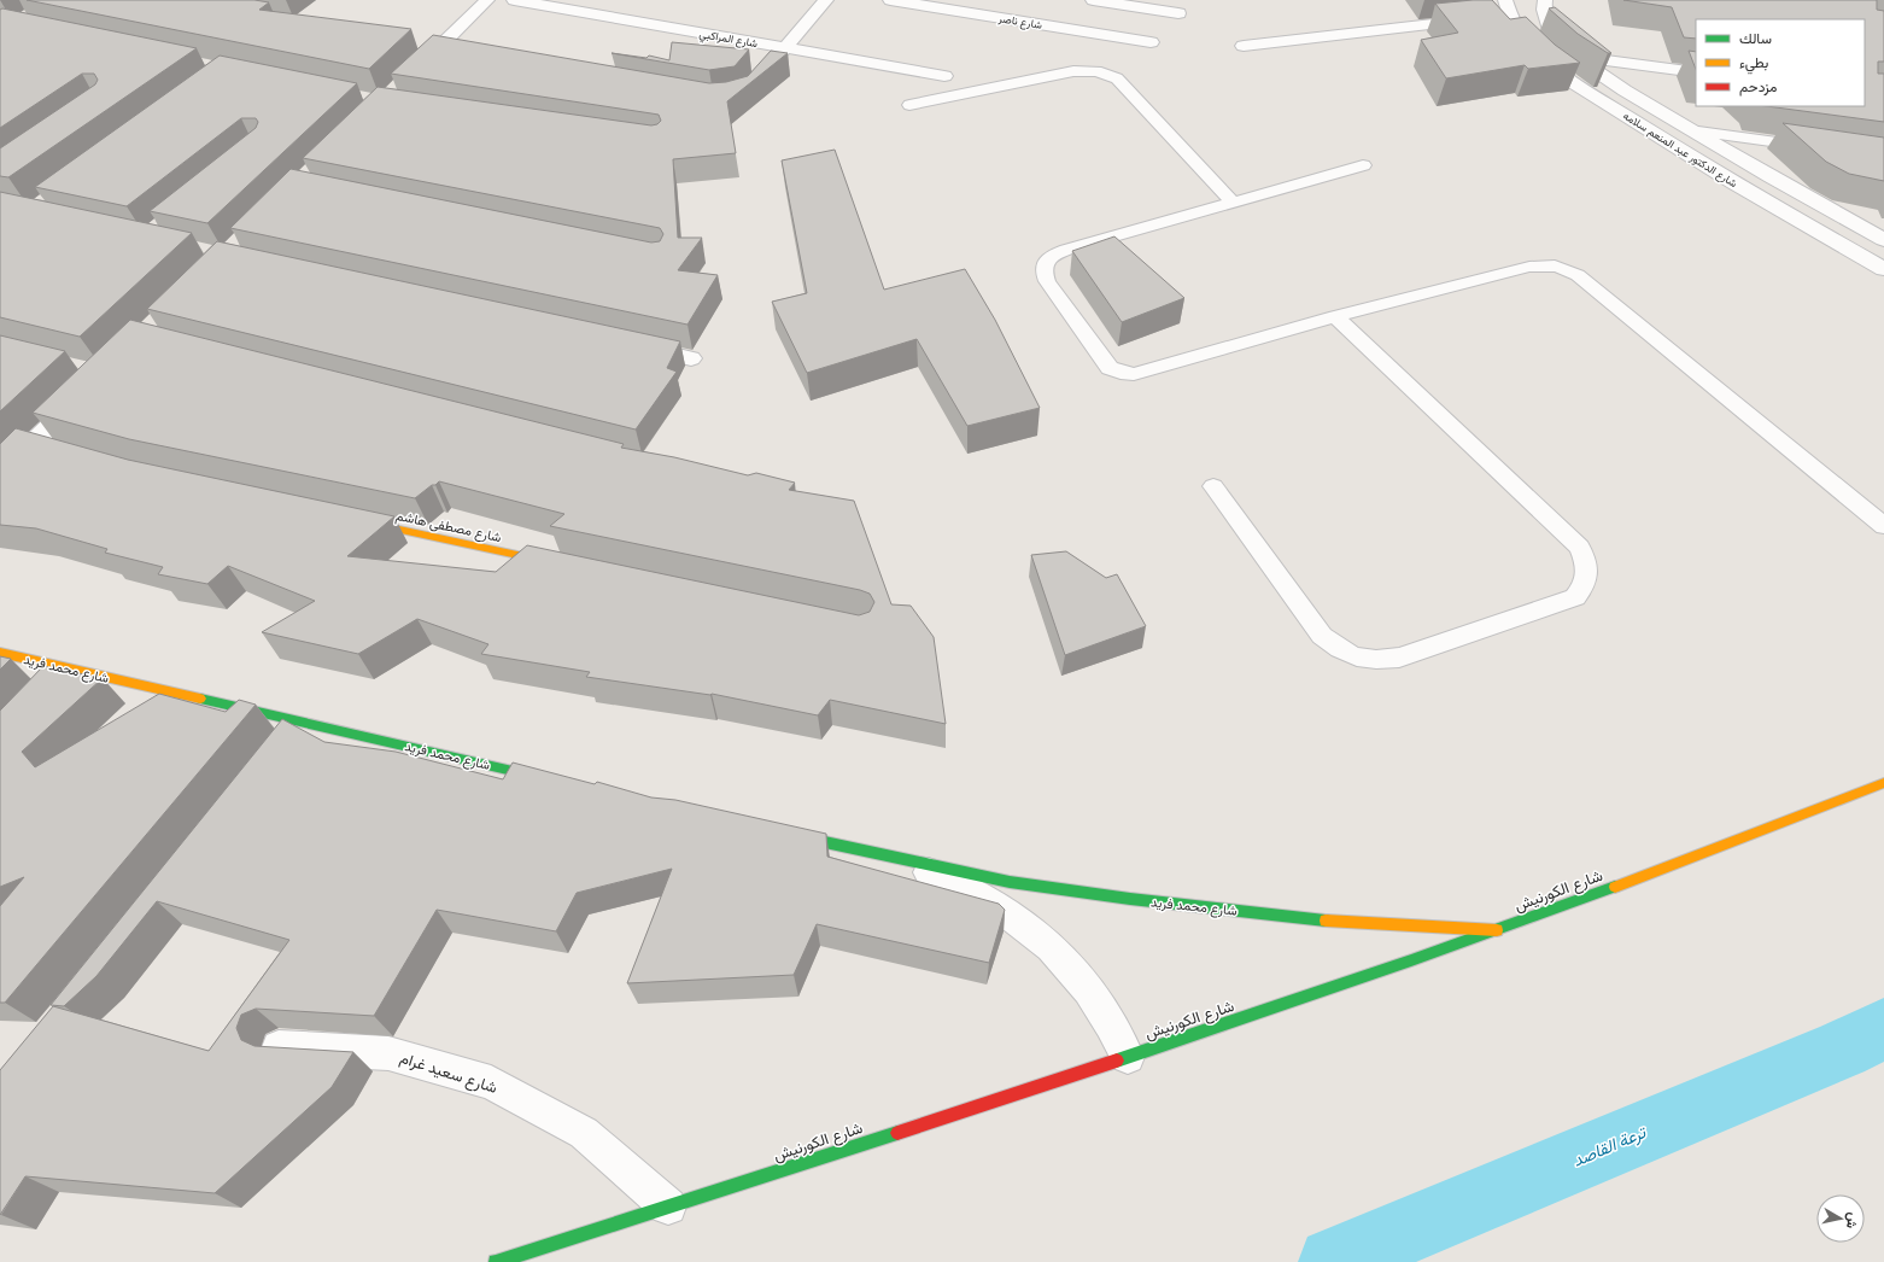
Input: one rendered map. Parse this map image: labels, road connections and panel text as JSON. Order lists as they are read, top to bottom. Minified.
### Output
{"streets":{"street":["شارع ناصر","شارع المراكبي","شارع الدكتور عبد المنعم سلامه","شارع مصطفى هاشم","شارع محمد فريد","شارع الكورنيش","شارع سعيد غرام"]},"crossings":[["شارع محمد فريد","شارع الكورنيش"],["شارع الكورنيش","شارع سعيد غرام"]],"water":["ترعة القاصد"],"legend":["سالك","بطيء","مزدحم"],"north":"right"}
